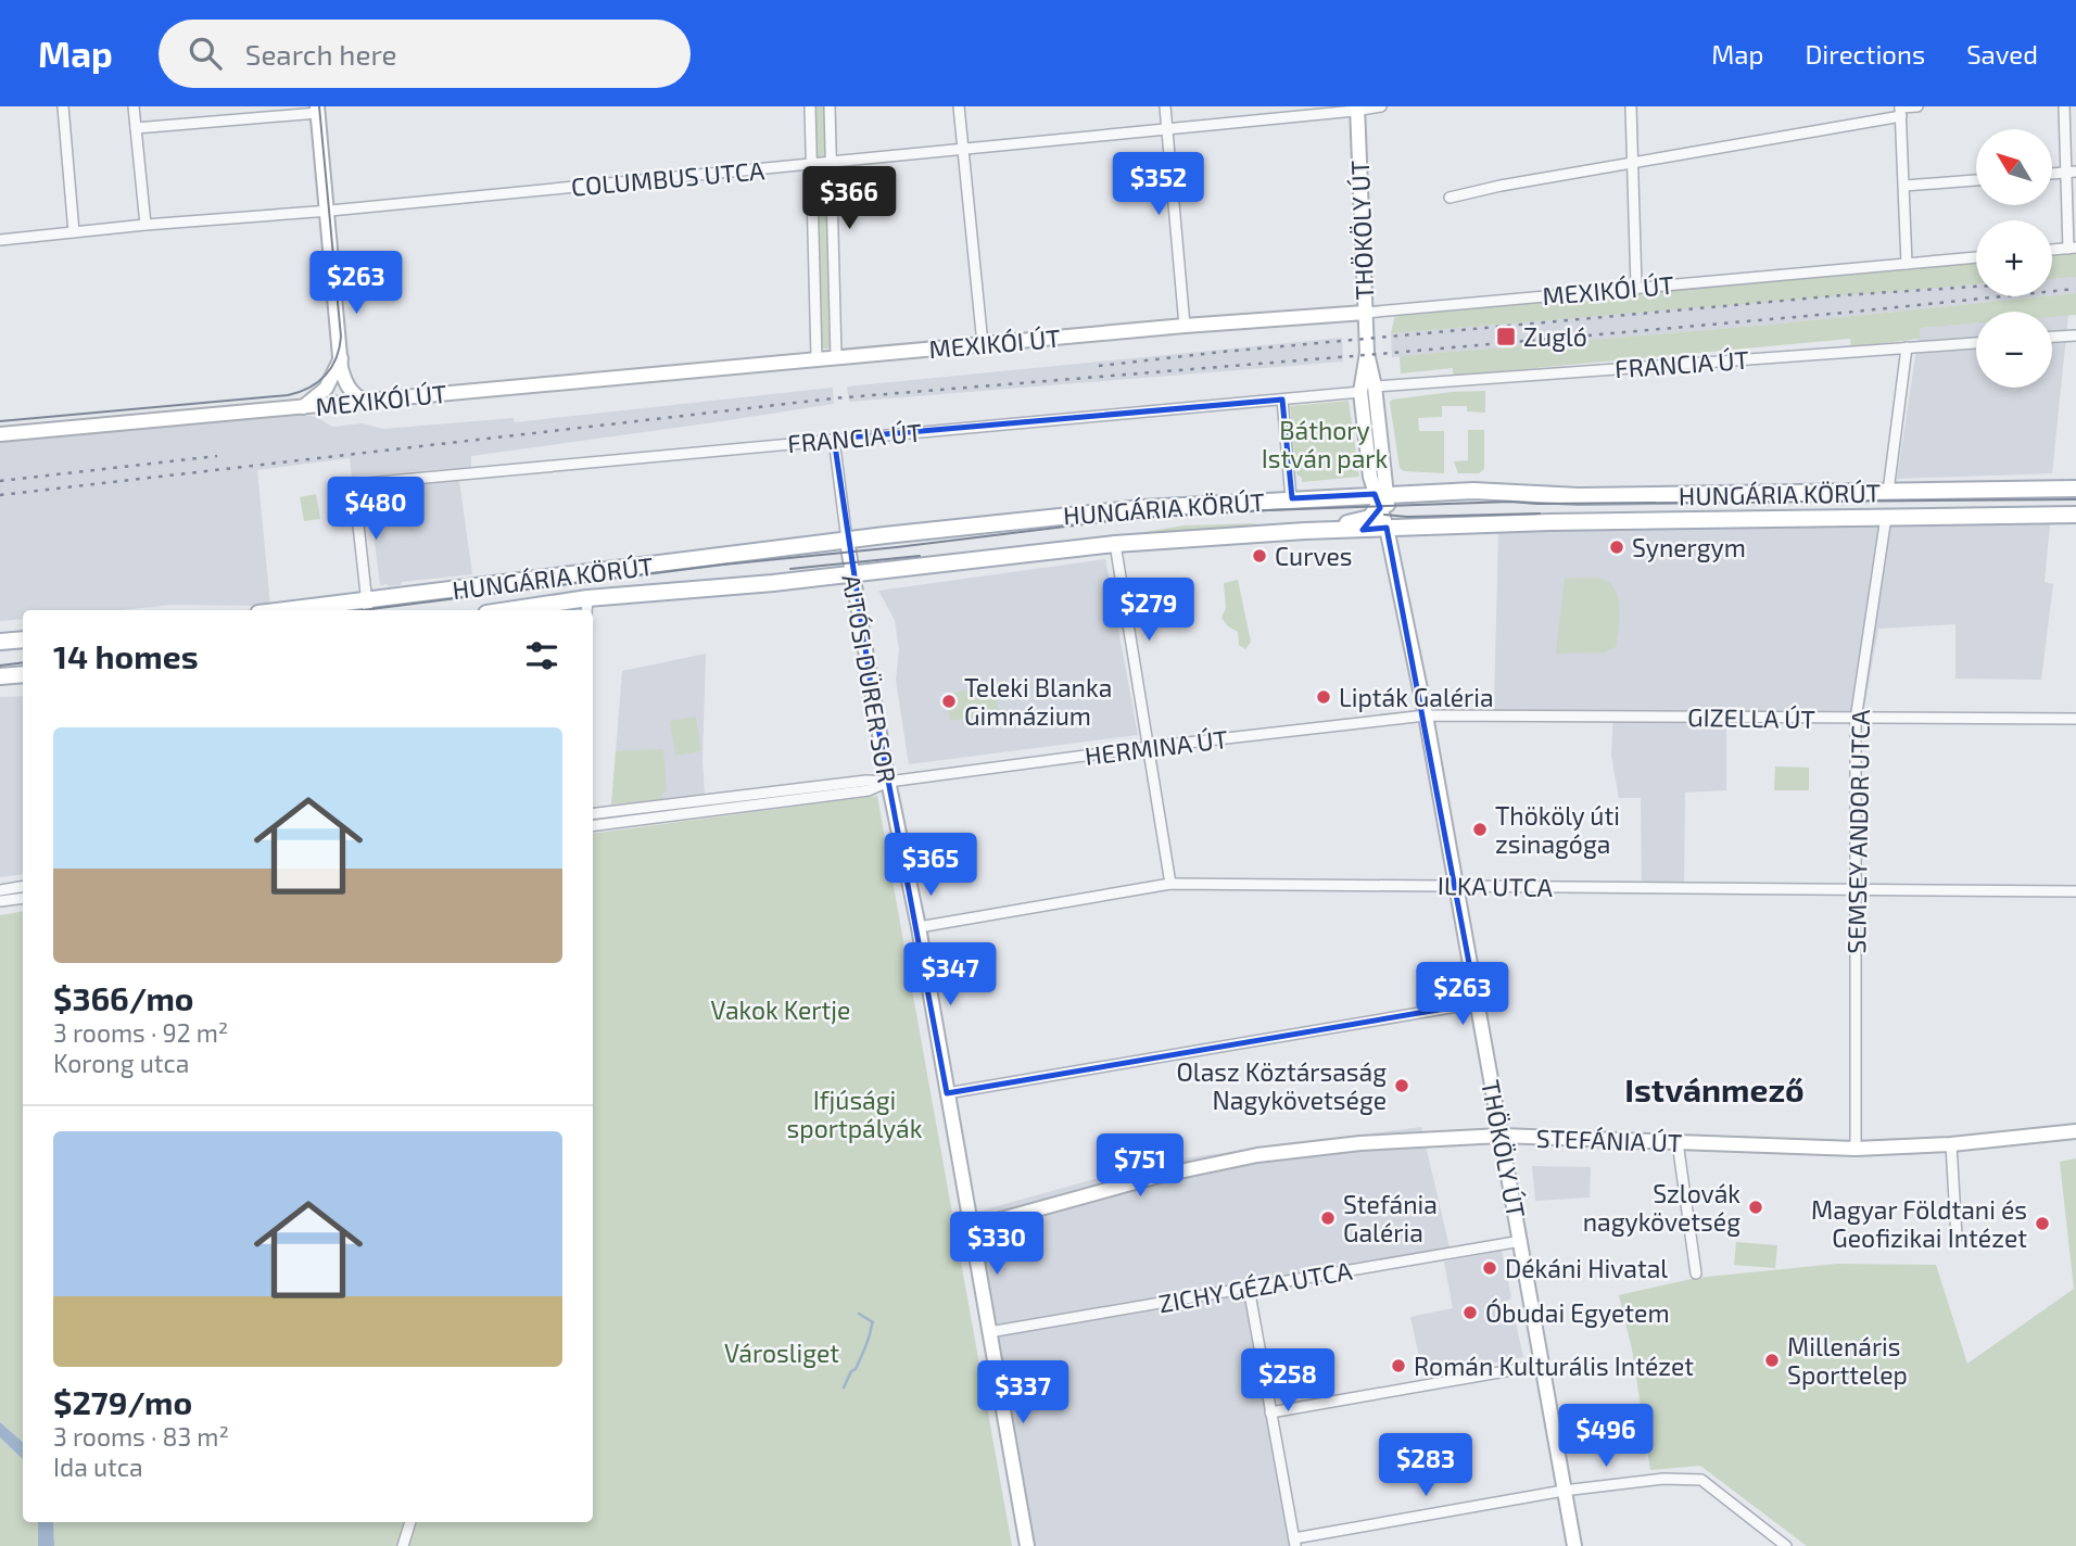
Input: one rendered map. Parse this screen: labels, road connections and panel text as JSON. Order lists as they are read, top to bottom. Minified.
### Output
{"streets":{"main road":["HUNGÁRIA KÖRÚT"],"street":["COLUMBUS UTCA","THÖKÖLY ÚT","MEXIKÓI ÚT","FRANCIA ÚT","AJTÓSI DÜRER SOR","GIZELLA ÚT","HERMINA ÚT","SEMSEY ANDOR UTCA","ILKA UTCA","STEFÁNIA ÚT","ZICHY GÉZA UTCA"]},"crossings":[["COLUMBUS UTCA","THÖKÖLY ÚT"],["THÖKÖLY ÚT","MEXIKÓI ÚT"],["THÖKÖLY ÚT","FRANCIA ÚT"],["THÖKÖLY ÚT","HUNGÁRIA KÖRÚT"],["THÖKÖLY ÚT","GIZELLA ÚT"],["THÖKÖLY ÚT","HERMINA ÚT"],["THÖKÖLY ÚT","ILKA UTCA"],["THÖKÖLY ÚT","STEFÁNIA ÚT"],["THÖKÖLY ÚT","ZICHY GÉZA UTCA"],["FRANCIA ÚT","HUNGÁRIA KÖRÚT"],["FRANCIA ÚT","AJTÓSI DÜRER SOR"],["HUNGÁRIA KÖRÚT","AJTÓSI DÜRER SOR"],["HUNGÁRIA KÖRÚT","SEMSEY ANDOR UTCA"],["AJTÓSI DÜRER SOR","HERMINA ÚT"],["AJTÓSI DÜRER SOR","ILKA UTCA"],["AJTÓSI DÜRER SOR","STEFÁNIA ÚT"],["AJTÓSI DÜRER SOR","ZICHY GÉZA UTCA"],["GIZELLA ÚT","HERMINA ÚT"],["GIZELLA ÚT","SEMSEY ANDOR UTCA"],["SEMSEY ANDOR UTCA","ILKA UTCA"],["SEMSEY ANDOR UTCA","STEFÁNIA ÚT"]],"districts":["Istvánmező"],"parks":["Báthory István park","Vakok Kertje","Ifjúsági sportpályák","Városliget"],"places":{"transit":["Zugló"],"other":["Synergym","Curves","Lipták Galéria","Teleki Blanka Gimnázium","Thököly úti zsinagóga","Olasz Köztársaság Nagykövetsége","Szlovák nagykövetség","Stefánia Galéria","Magyar Földtani és Geofizikai Intézet","Dékáni Hivatal","Óbudai Egyetem","Millenáris Sporttelep","Román Kulturális Intézet"]},"north":"top left","page":{"header":"Map","search":"Search here","nav":["Map","Directions","Saved"],"map_buttons":["+","−"],"price":["$352","$366","$263","$480","$279","$365","$347","$263","$751","$330","$258","$337","$496","$283"],"heading":"14 homes","list":[{"name":"$366/mo","note":"3 rooms · 92 m² · Korong utca"},{"name":"$279/mo","note":"3 rooms · 83 m² · Ida utca"}]}}
